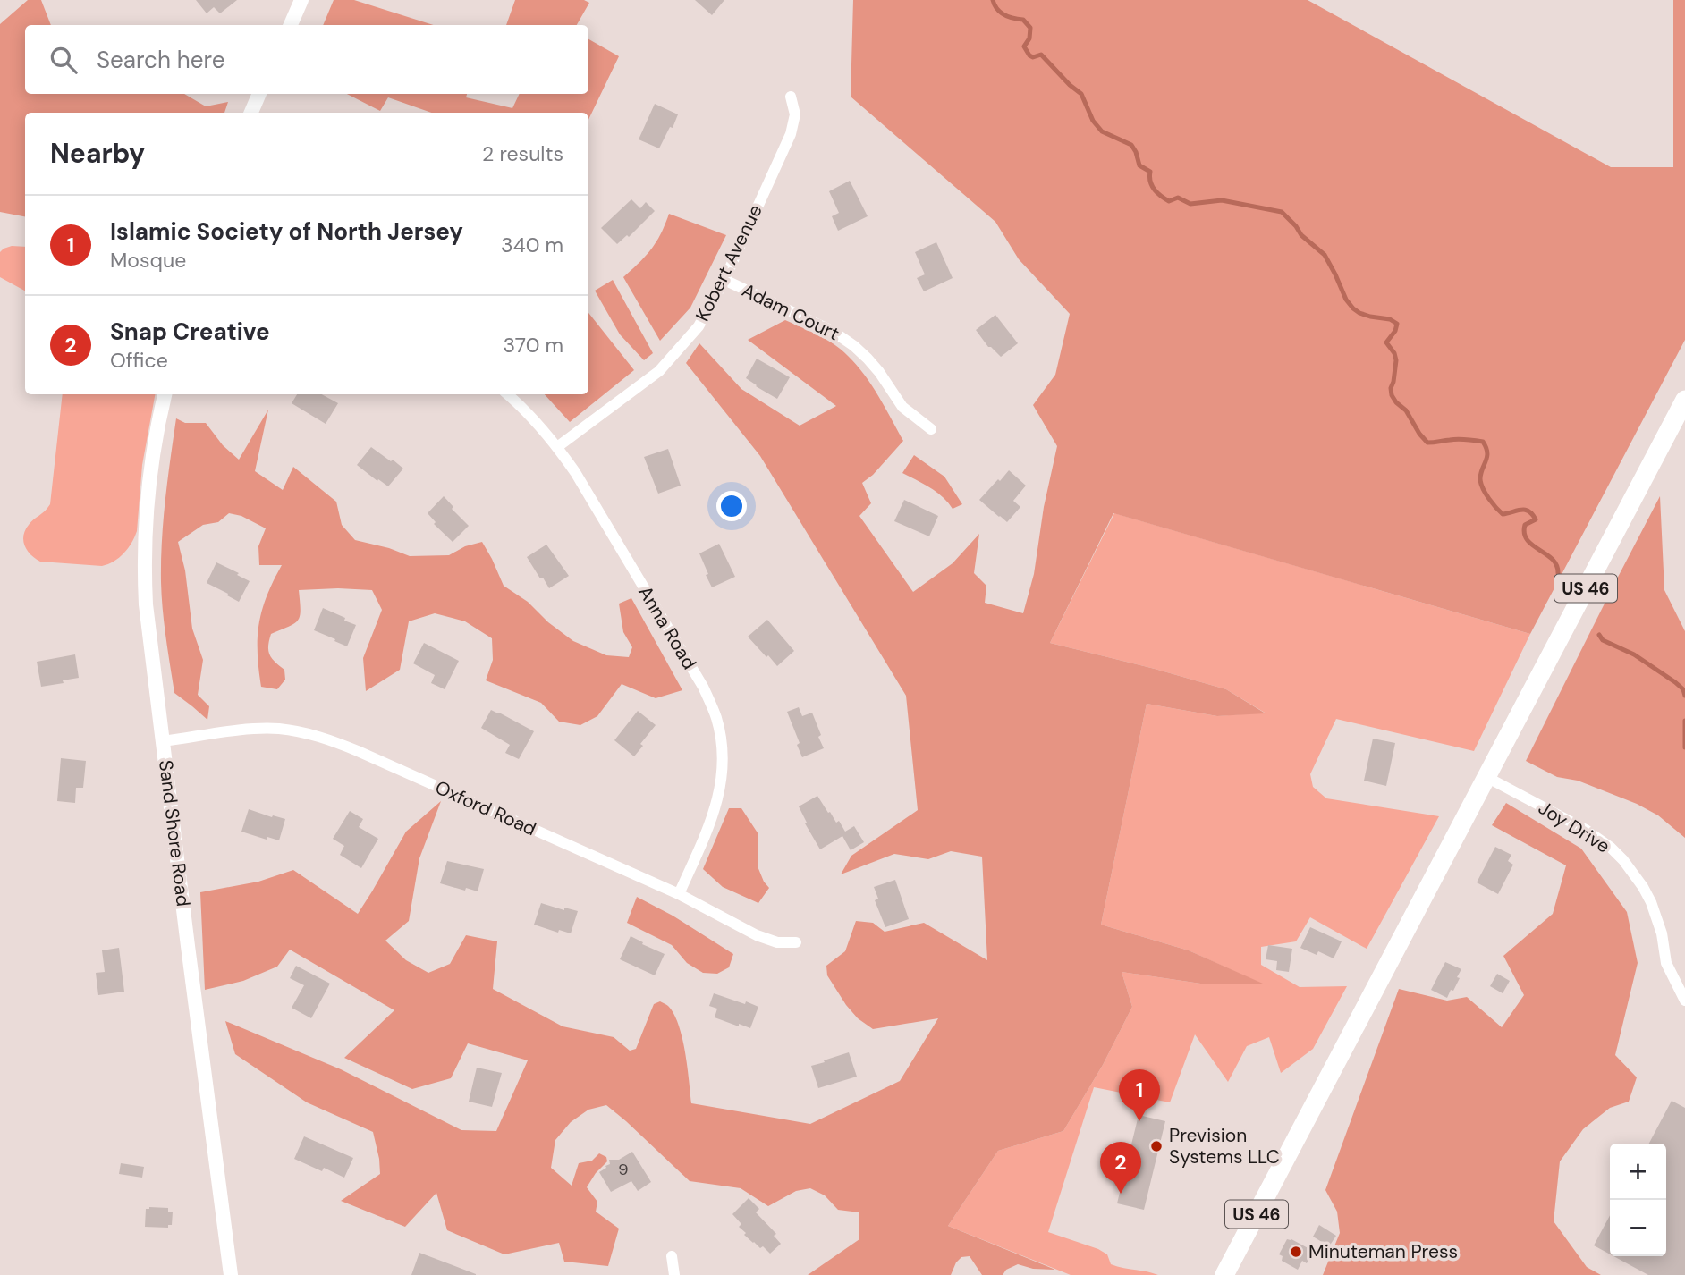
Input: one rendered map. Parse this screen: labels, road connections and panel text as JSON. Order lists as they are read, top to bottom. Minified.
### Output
{"streets":{"main road":["US 46"],"street":["Kobert Avenue","Adam Court","Anna Road","Oxford Road","Joy Drive","Sand Shore Road"]},"crossings":[["Kobert Avenue","Adam Court"],["Kobert Avenue","Anna Road"],["US 46","Joy Drive"],["Anna Road","Oxford Road"],["Oxford Road","Sand Shore Road"]],"places":["Prevision Systems LLC","Minuteman Press"],"house_numbers":["9"],"page":{"search":"Search here","heading":["Nearby","2 results"],"list":[{"mark":"1","name":"Islamic Society of North Jersey","note":"Mosque","value":"340 m"},{"mark":"2","name":"Snap Creative","note":"Office","value":"370 m"}],"pins":["1","2"],"map_buttons":["+","−"]}}
